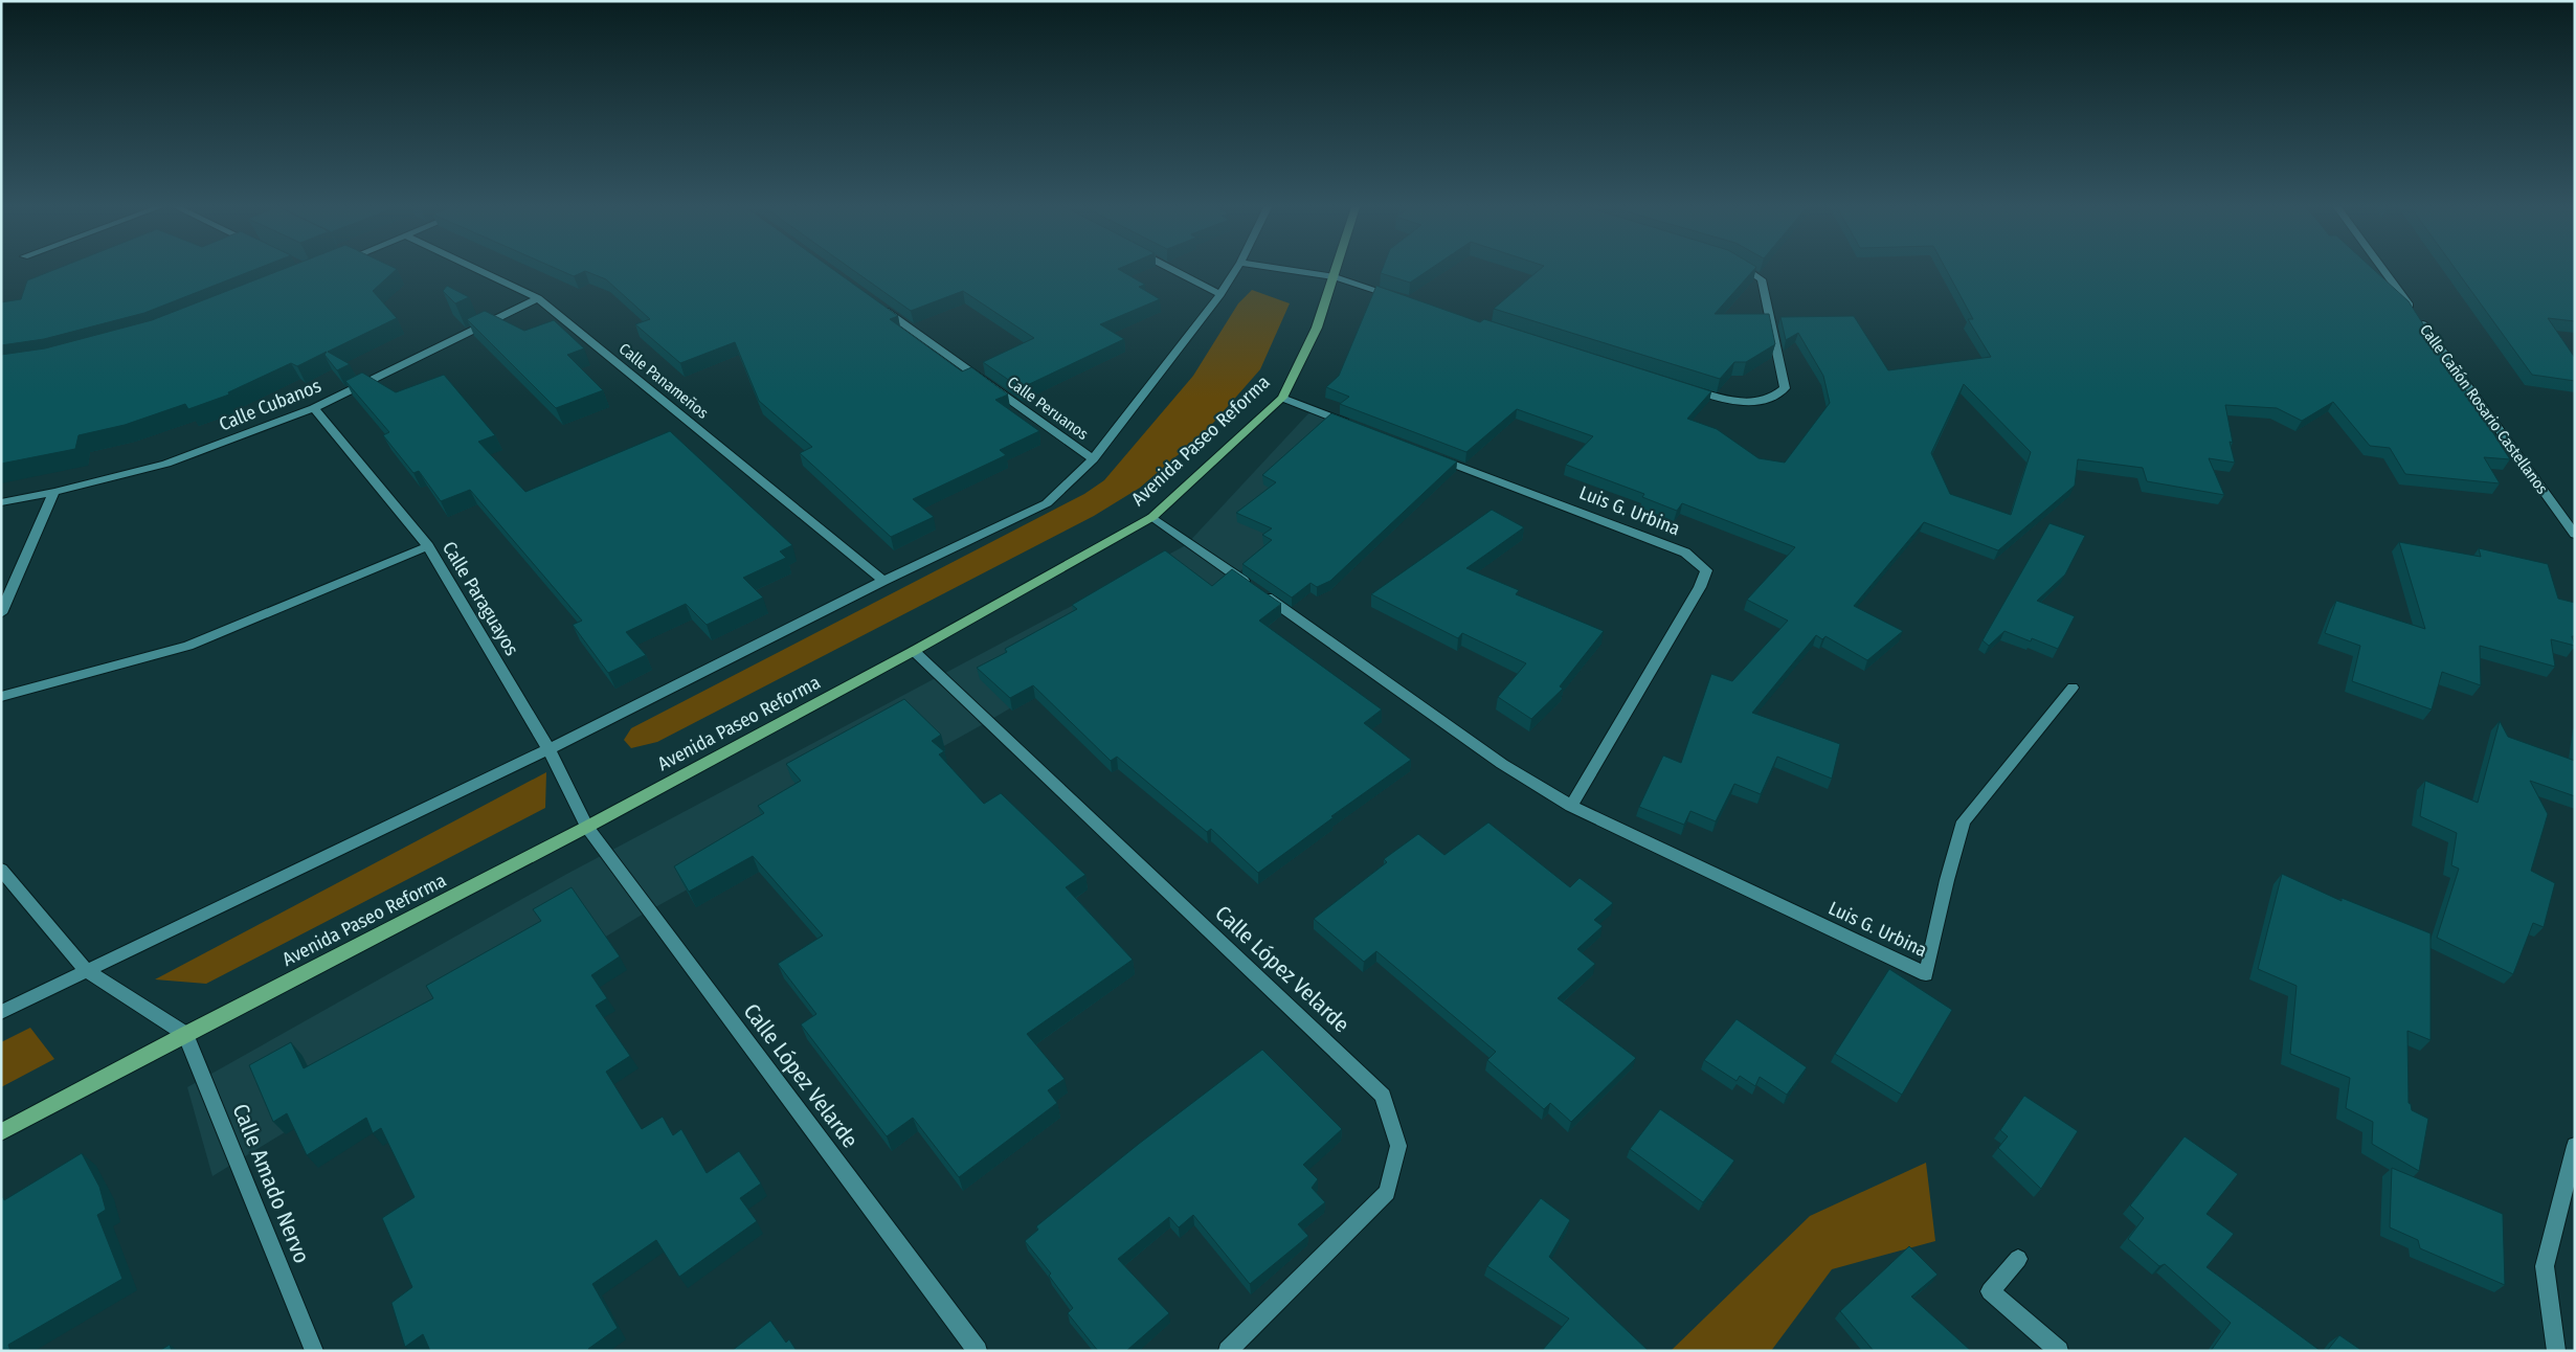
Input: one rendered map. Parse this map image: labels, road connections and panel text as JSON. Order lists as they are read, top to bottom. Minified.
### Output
{"streets":{"main road":["Avenida Paseo Reforma"],"street":["Calle Panameños","Calle Cubanos","Calle Peruanos","Calle Cañón Rosario Castellanos","Luis G. Urbina","Calle Paraguayos","Calle López Velarde","Calle Amado Nervo"]},"crossings":[["Calle Panameños","Calle Cubanos"],["Calle Cubanos","Calle Paraguayos"],["Avenida Paseo Reforma","Luis G. Urbina"],["Avenida Paseo Reforma","Calle Paraguayos"],["Avenida Paseo Reforma","Calle López Velarde"],["Avenida Paseo Reforma","Calle Amado Nervo"],["Calle Paraguayos","Calle López Velarde"]]}
